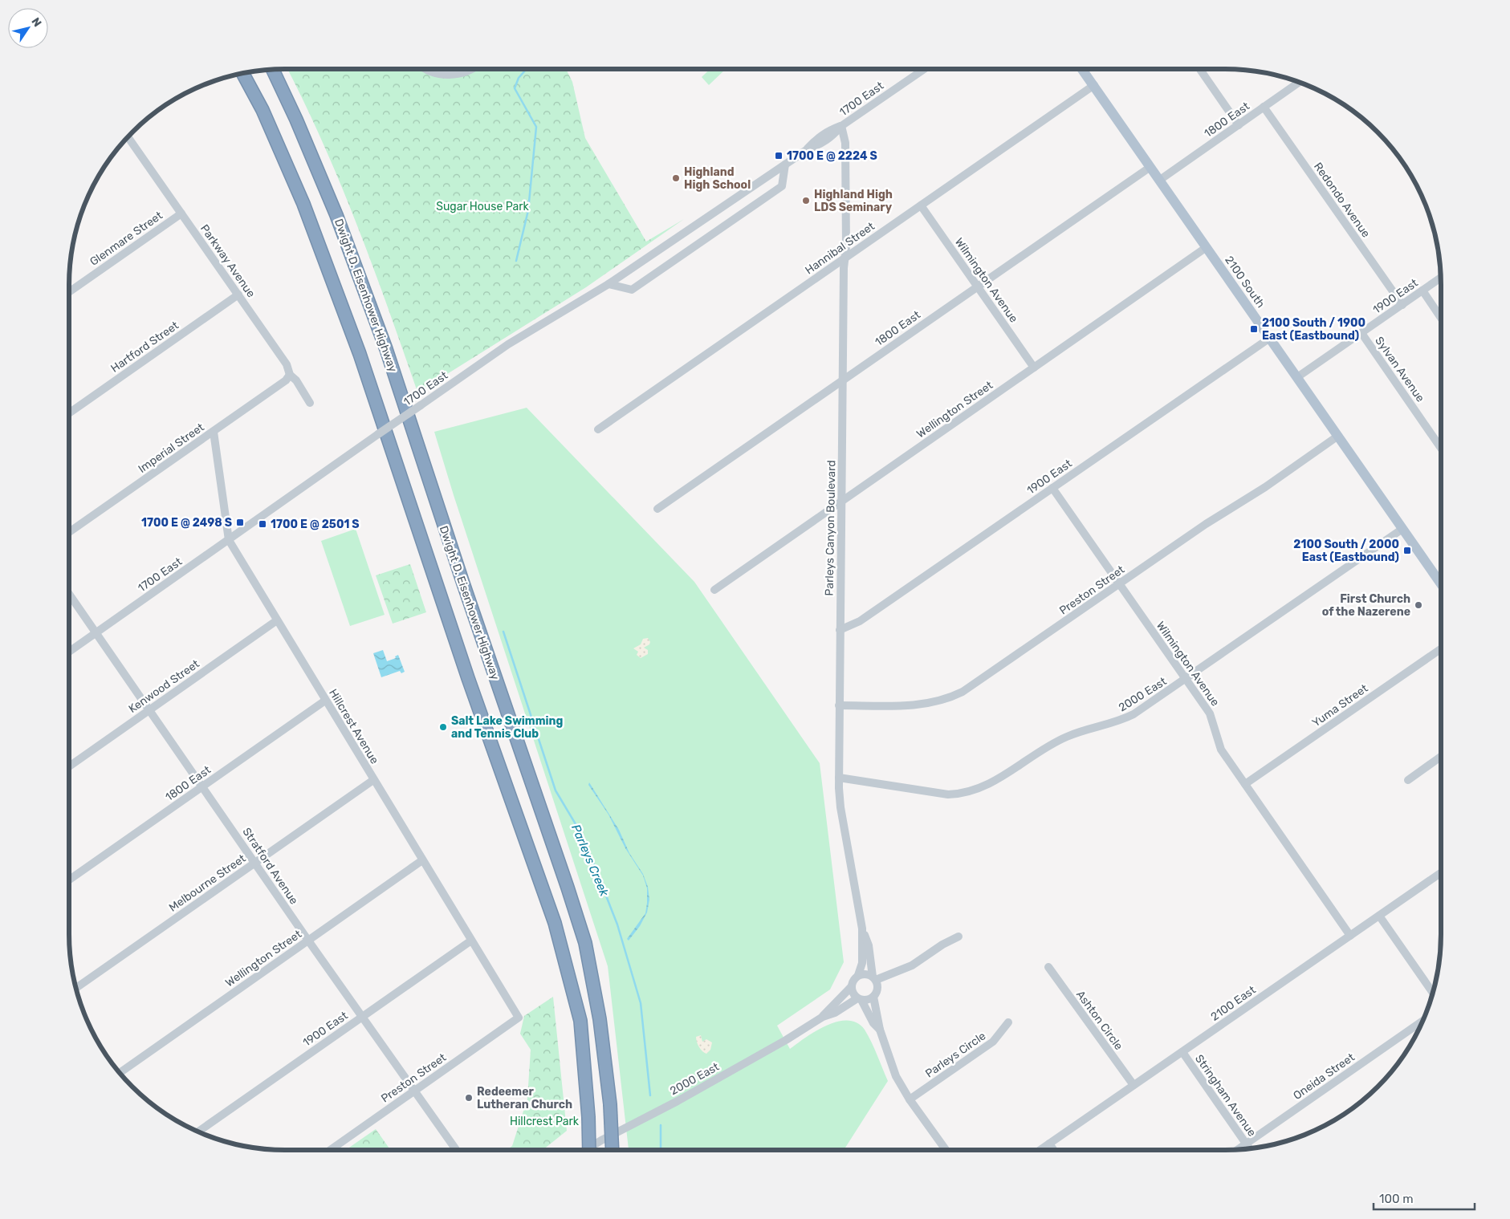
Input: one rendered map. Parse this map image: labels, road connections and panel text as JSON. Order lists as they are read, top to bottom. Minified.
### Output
{"streets":{"highway":["Dwight D. Eisenhower Highway"],"main road":["2100 South"],"street":["1700 East","1800 East","Redondo Avenue","Glenmare Street","Hannibal Street","Parkway Avenue","Wilmington Avenue","1900 East","Hartford Street","Sylvan Avenue","Wellington Street","Imperial Street","Parleys Canyon Boulevard","Preston Street","Kenwood Street","2000 East","Yuma Street","Hillcrest Avenue","Stratford Avenue","Melbourne Street","2100 East","Ashton Circle","Parleys Circle","Oneida Street","Stringham Avenue"]},"crossings":[["1700 East","Parleys Canyon Boulevard"],["1700 East","Hillcrest Avenue"],["1700 East","Stratford Avenue"],["1800 East","Redondo Avenue"],["1800 East","Wilmington Avenue"],["1800 East","2100 South"],["1800 East","Parleys Canyon Boulevard"],["1800 East","Hillcrest Avenue"],["1800 East","Stratford Avenue"],["Redondo Avenue","1900 East"],["Glenmare Street","Parkway Avenue"],["Hannibal Street","Wilmington Avenue"],["Hannibal Street","2100 South"],["Hannibal Street","Parleys Canyon Boulevard"],["Parkway Avenue","Hartford Street"],["Parkway Avenue","Imperial Street"],["Wilmington Avenue","1900 East"],["Wilmington Avenue","Wellington Street"],["Wilmington Avenue","Preston Street"],["Wilmington Avenue","2000 East"],["Wilmington Avenue","Yuma Street"],["Wilmington Avenue","2100 East"],["2100 South","1900 East"],["2100 South","Wellington Street"],["2100 South","Preston Street"],["2100 South","2000 East"],["1900 East","Sylvan Avenue"],["1900 East","Parleys Canyon Boulevard"],["1900 East","Hillcrest Avenue"],["1900 East","Stratford Avenue"],["Wellington Street","Parleys Canyon Boulevard"],["Wellington Street","Hillcrest Avenue"],["Wellington Street","Stratford Avenue"],["Imperial Street","Hillcrest Avenue"],["Parleys Canyon Boulevard","Preston Street"],["Parleys Canyon Boulevard","2000 East"],["Preston Street","Hillcrest Avenue"],["Preston Street","Stratford Avenue"],["Kenwood Street","Hillcrest Avenue"],["Kenwood Street","Stratford Avenue"],["Hillcrest Avenue","Melbourne Street"],["Stratford Avenue","Melbourne Street"],["2100 East","Ashton Circle"],["2100 East","Stringham Avenue"],["Oneida Street","Stringham Avenue"]],"water":["Parleys Creek"],"parks":["Sugar House Park","Hillcrest Park"],"places":{"transit":["1700 E @ 2224 S","2100 South / 1900 East (Eastbound)","1700 E @ 2498 S","1700 E @ 2501 S","2100 South / 2000 East (Eastbound)"],"other":["Highland High School","Highland High LDS Seminary","First Church of the Nazerene","Salt Lake Swimming and Tennis Club","Redeemer Lutheran Church"]},"scale_bar":"100 m","north":"top right"}
